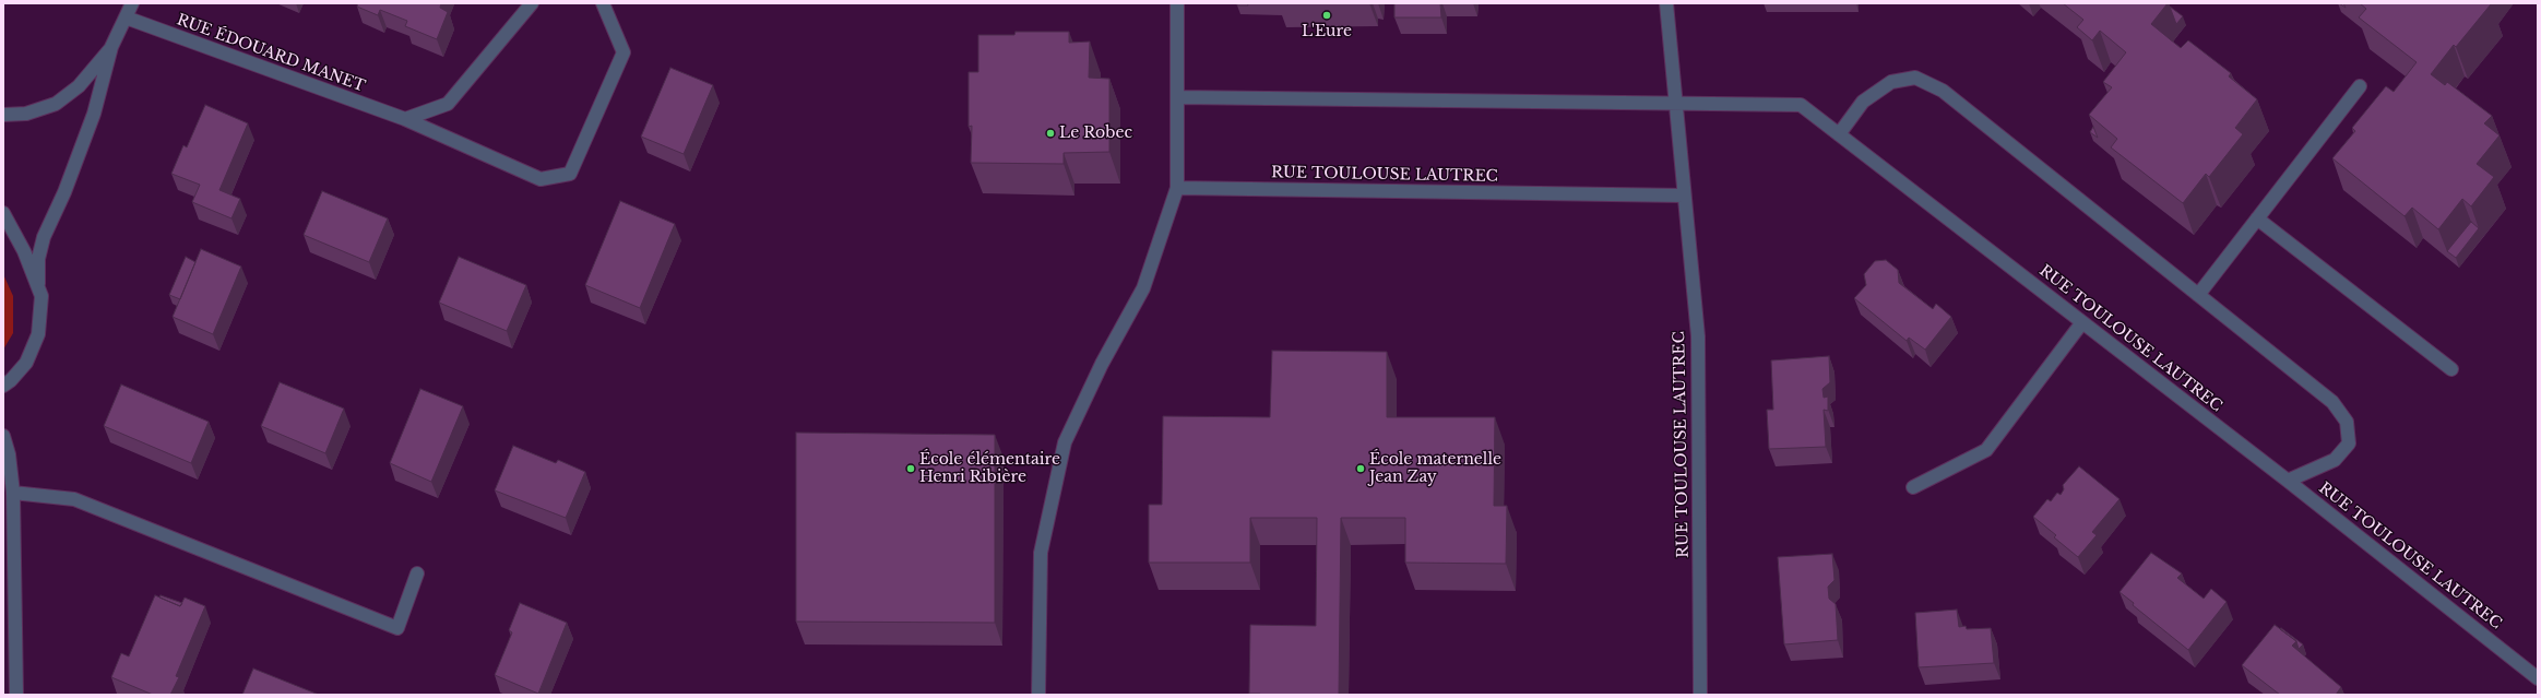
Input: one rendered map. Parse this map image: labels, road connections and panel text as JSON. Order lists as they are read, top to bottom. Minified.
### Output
{"streets":{"street":["RUE ÉDOUARD MANET","RUE TOULOUSE LAUTREC"]},"places":["L'Eure","Le Robec","École élémentaire Henri Ribière","École maternelle Jean Zay"]}
